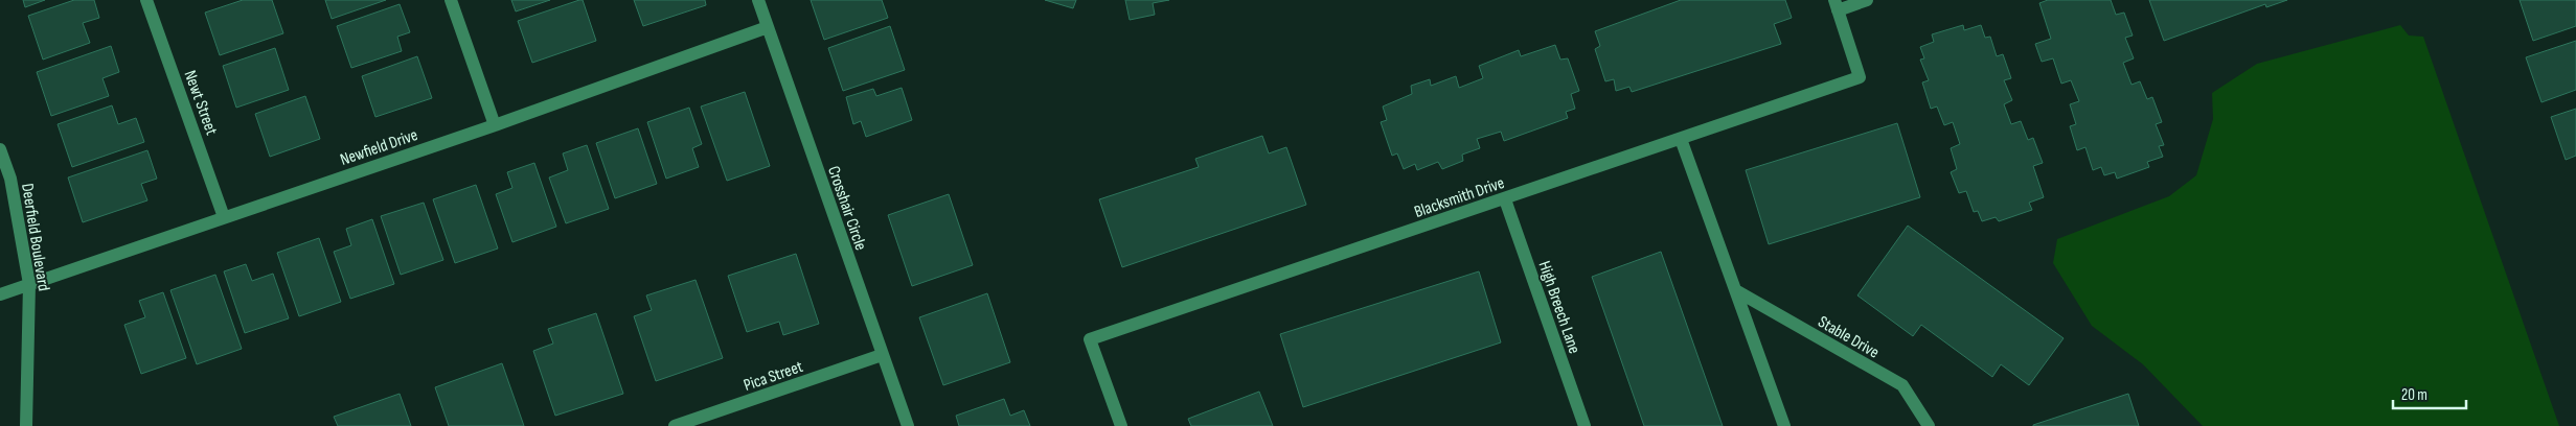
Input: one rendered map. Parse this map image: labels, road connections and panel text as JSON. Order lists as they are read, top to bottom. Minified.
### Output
{"streets":{"street":["Newt Street","Newfield Drive","Blacksmith Drive","Crosshair Circle","Deerfield Boulevard","High Breech Lane","Stable Drive","Pica Street"]},"crossings":[["Newt Street","Newfield Drive"],["Newfield Drive","Crosshair Circle"],["Newfield Drive","Deerfield Boulevard"],["Blacksmith Drive","High Breech Lane"],["Crosshair Circle","Pica Street"]],"scale_bar":"20 m"}
